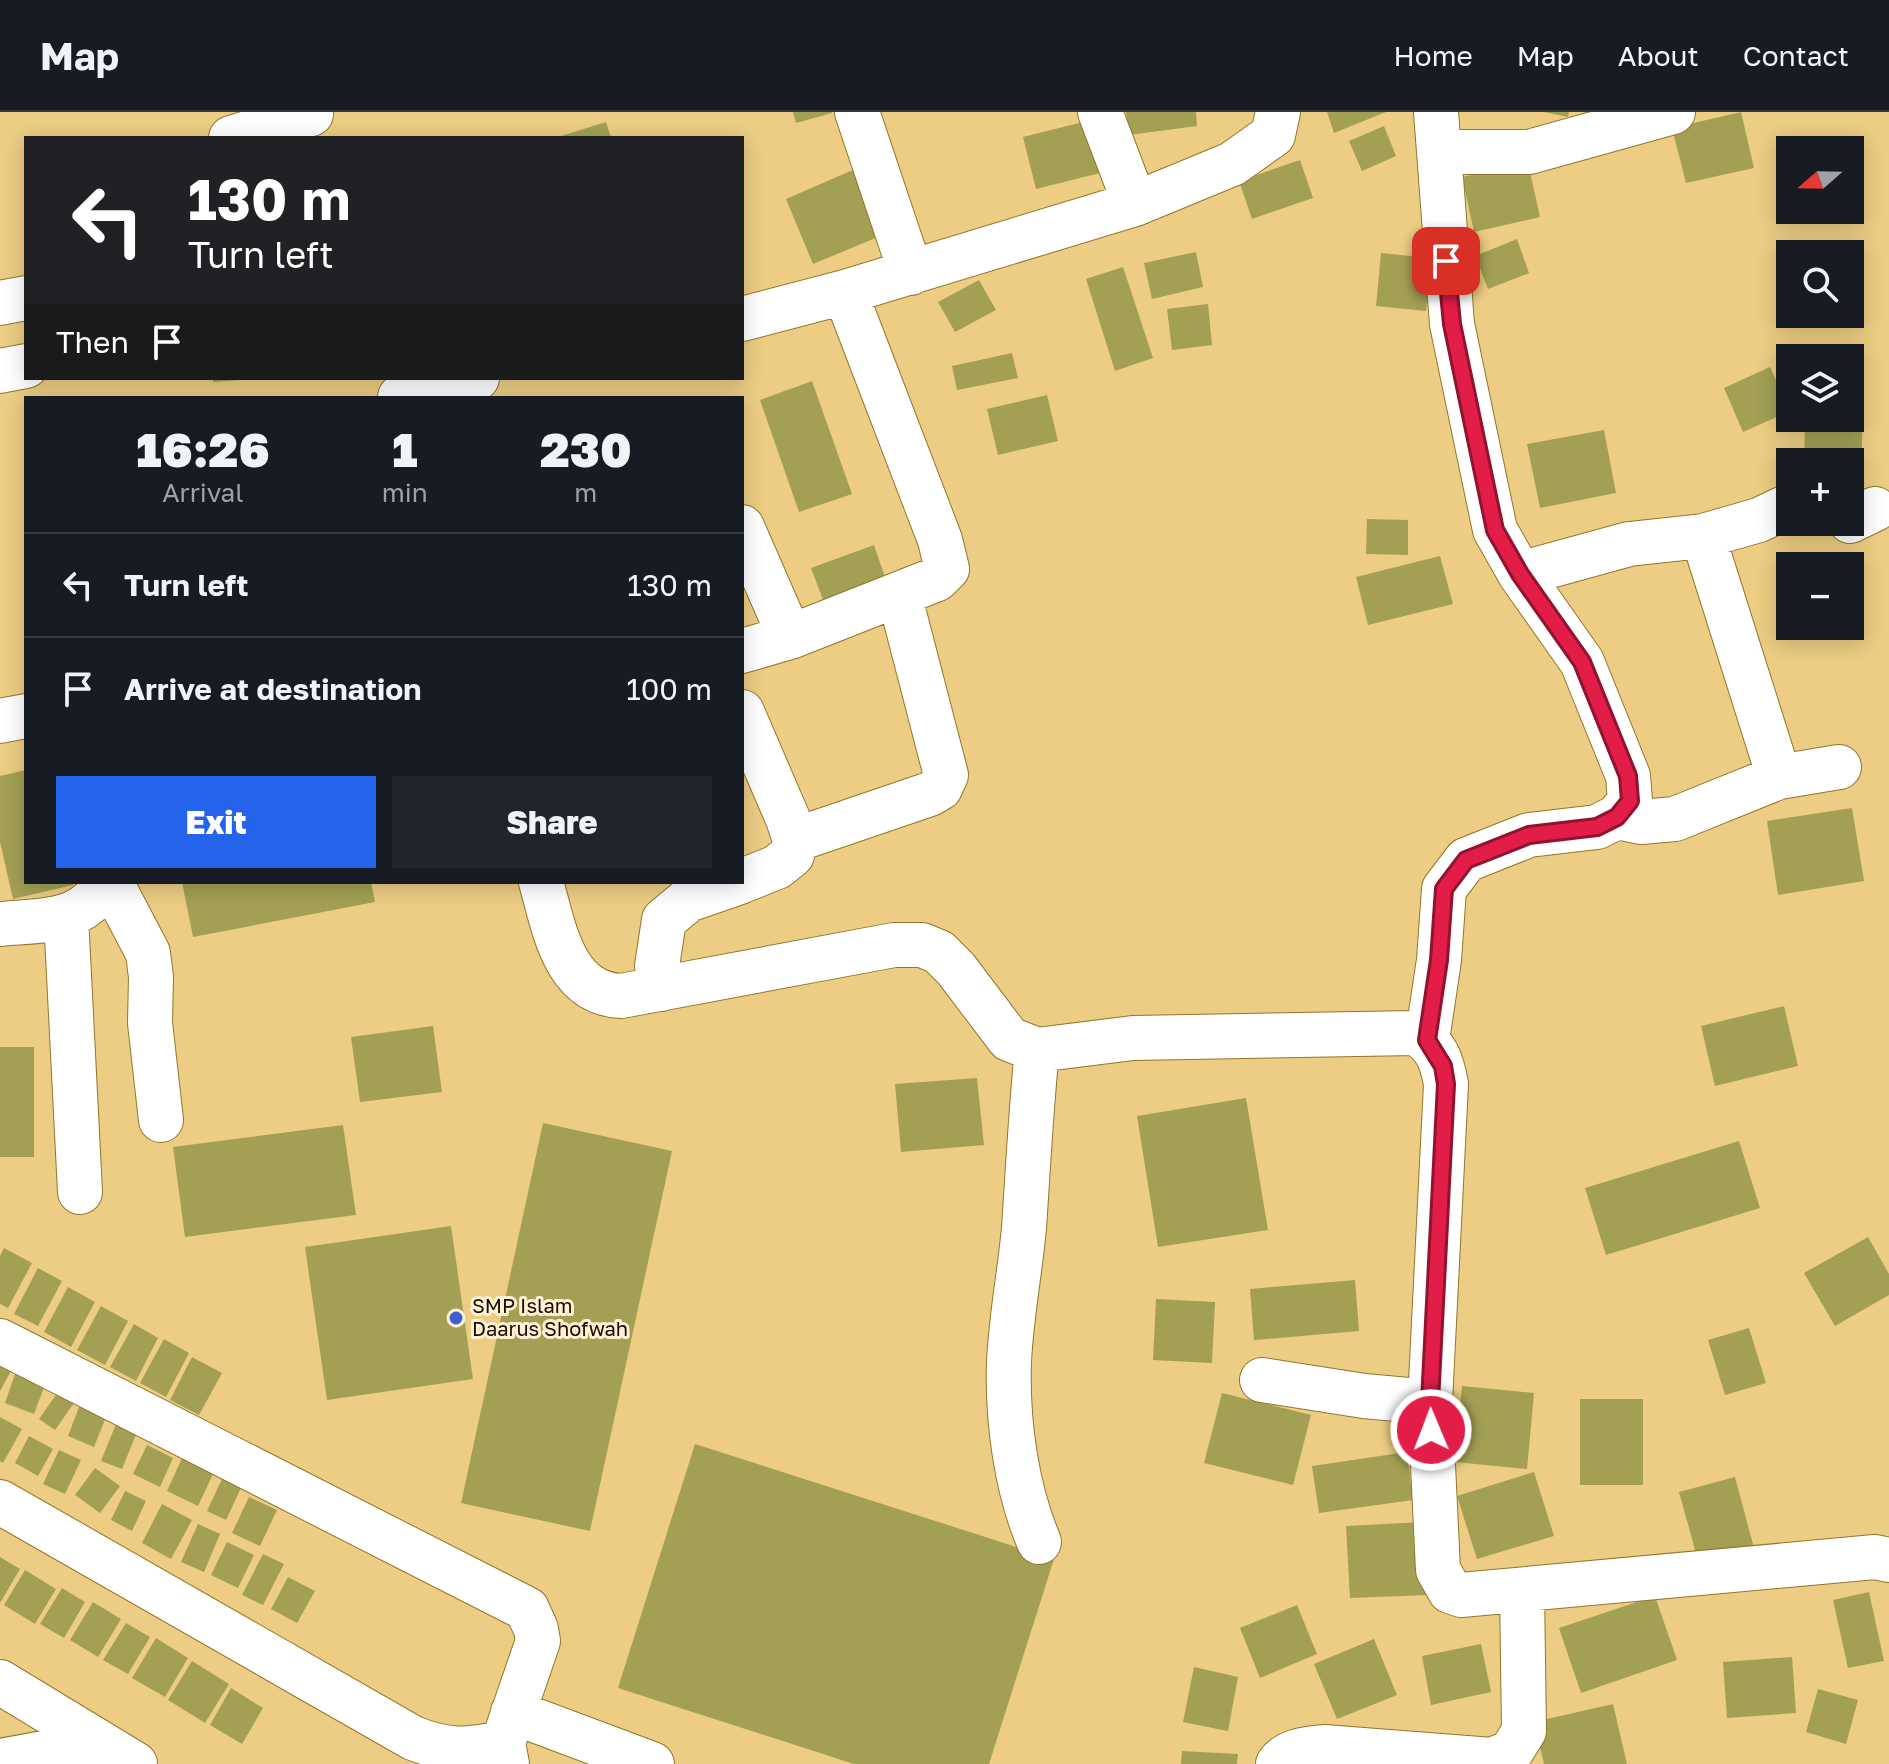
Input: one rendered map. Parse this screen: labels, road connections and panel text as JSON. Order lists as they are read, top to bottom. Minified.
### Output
{"places":["SMP Islam Daarus Shofwah"],"north":"left","page":{"header":"Map","nav":["Home","Map","About","Contact"],"map_buttons":["+","−"],"turn":["130 m","Turn left"],"then":"Then","eta":["16:26","Arrival","1","min","230","m"],"list":[{"name":"Turn left","value":"130 m"},{"name":"Arrive at destination","value":"100 m"}],"buttons":["Exit","Share"]}}
